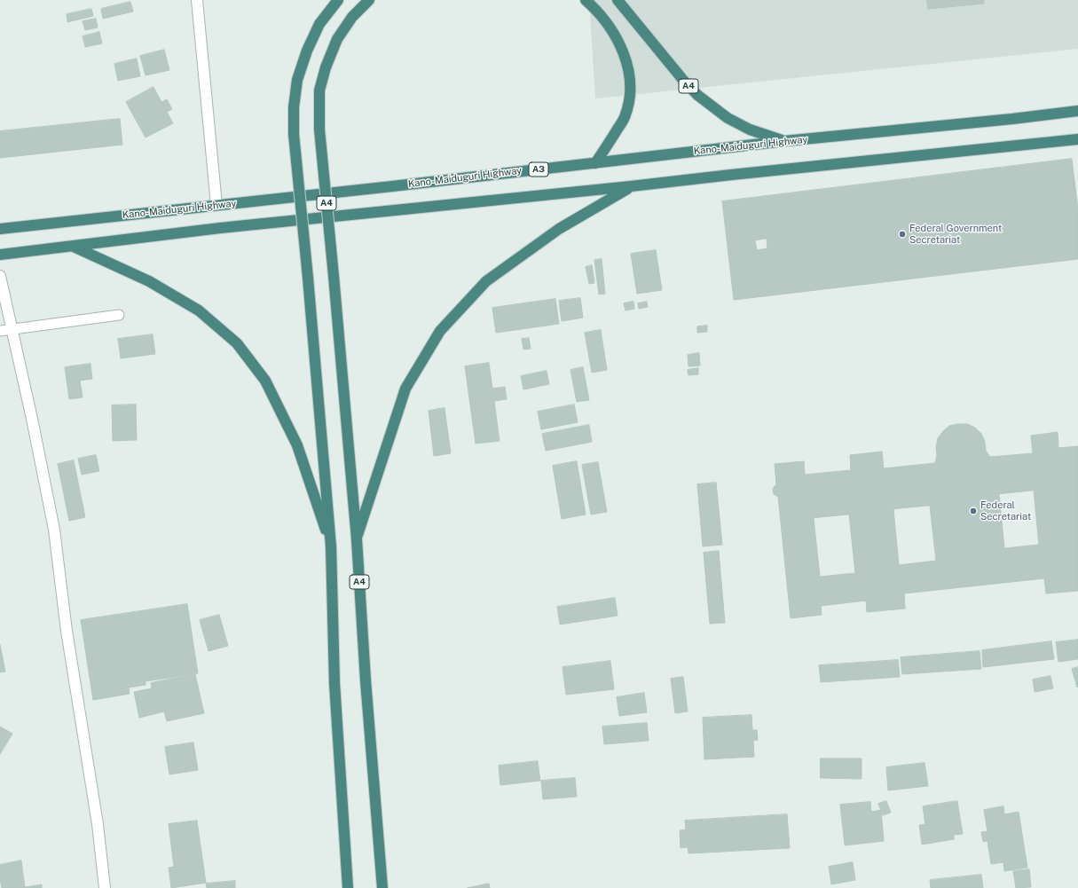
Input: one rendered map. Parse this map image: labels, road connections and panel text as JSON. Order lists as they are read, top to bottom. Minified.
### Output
{"streets":{"highway":["A4","Kano-Maiduguri Highway","A3"]},"crossings":[["A4","Kano-Maiduguri Highway"]],"places":["Federal Government Secretariat","Federal Secretariat"]}
